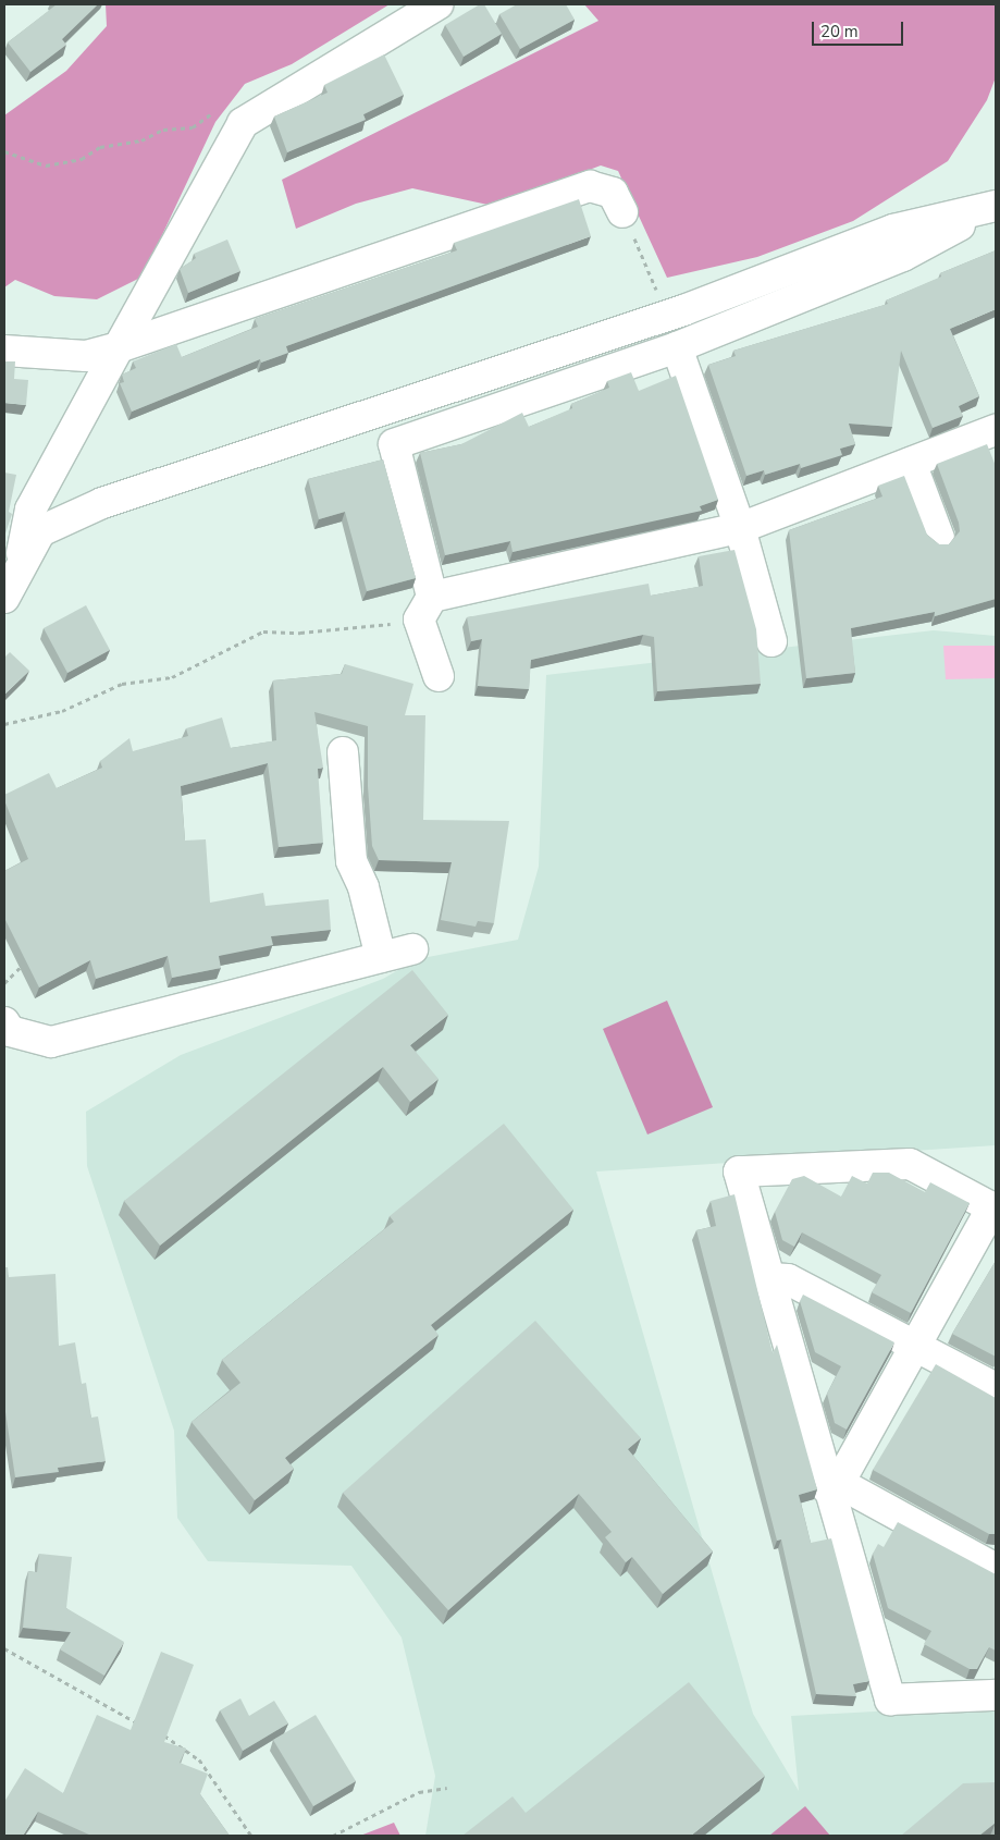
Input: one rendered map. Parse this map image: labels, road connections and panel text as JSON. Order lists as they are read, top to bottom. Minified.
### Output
{"scale_bar":"20 m"}
